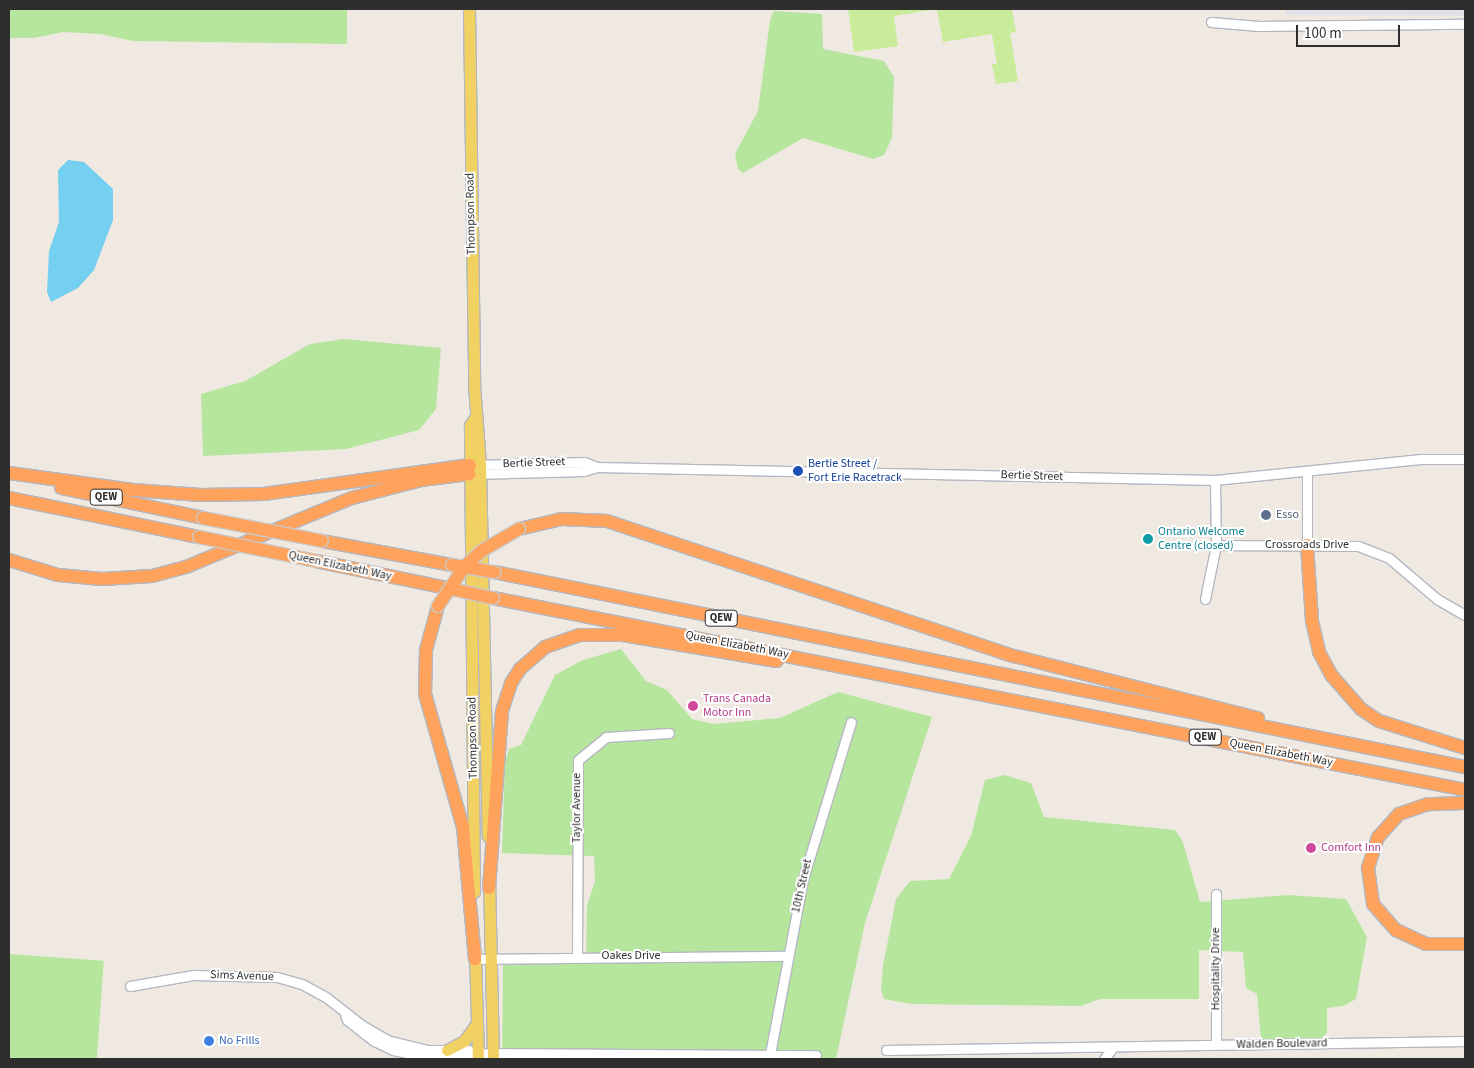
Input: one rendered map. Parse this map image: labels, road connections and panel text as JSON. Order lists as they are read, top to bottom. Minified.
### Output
{"streets":{"highway":["QEW","Queen Elizabeth Way"],"main road":["Thompson Road"],"street":["Bertie Street","Crossroads Drive","Taylor Avenue","10th Street","Oakes Drive","Hospitality Drive","Sims Avenue","Walden Boulevard"]},"crossings":[["Thompson Road","Bertie Street"],["Thompson Road","Oakes Drive"],["Thompson Road","Sims Avenue"],["Taylor Avenue","Oakes Drive"],["10th Street","Oakes Drive"],["10th Street","Sims Avenue"],["Hospitality Drive","Walden Boulevard"]],"places":["Bertie Street / Fort Erie Racetrack","Esso","Ontario Welcome Centre (closed)","Trans Canada Motor Inn","Comfort Inn","No Frills"],"scale_bar":"100 m"}
